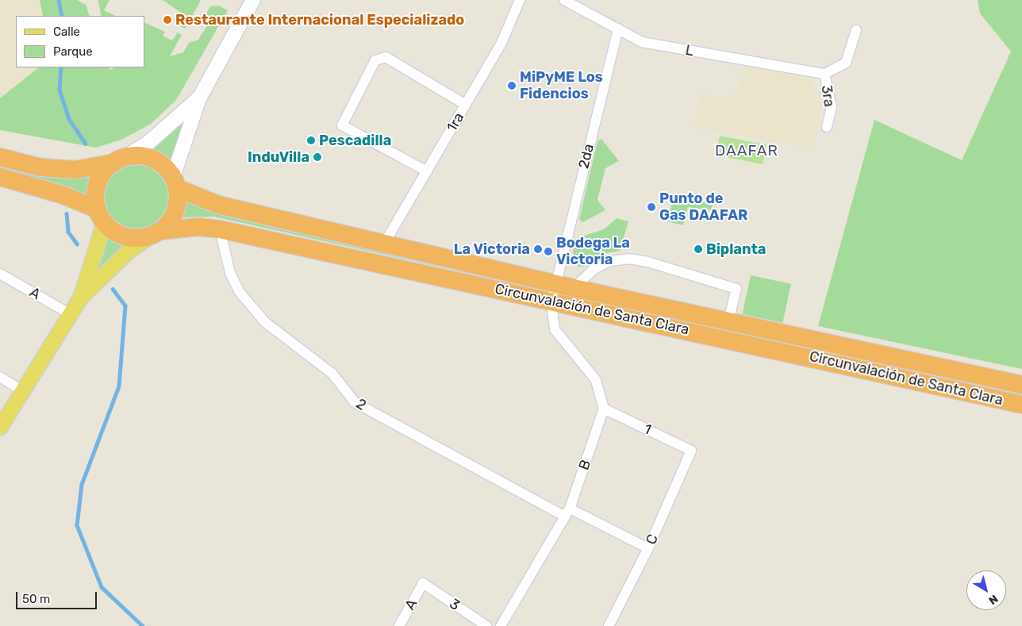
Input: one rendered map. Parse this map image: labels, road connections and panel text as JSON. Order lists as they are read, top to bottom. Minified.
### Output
{"streets":{"highway":["Circunvalación de Santa Clara"],"street":["L","3ra","1ra","2da","A","2","1","B","C","3"]},"crossings":[["L","3ra"],["L","2da"],["1ra","Circunvalación de Santa Clara"],["2da","Circunvalación de Santa Clara"],["A","3"],["Circunvalación de Santa Clara","2"],["2","B"],["2","C"],["1","B"],["1","C"]],"districts":["DAAFAR"],"places":["Restaurante Internacional Especializado","MiPyME Los Fidencios","Pescadilla","InduVilla","Punto de Gas DAAFAR","La Victoria","Biplanta","Bodega La Victoria"],"legend":["Calle","Parque"],"scale_bar":"50 m","north":"bottom right"}
